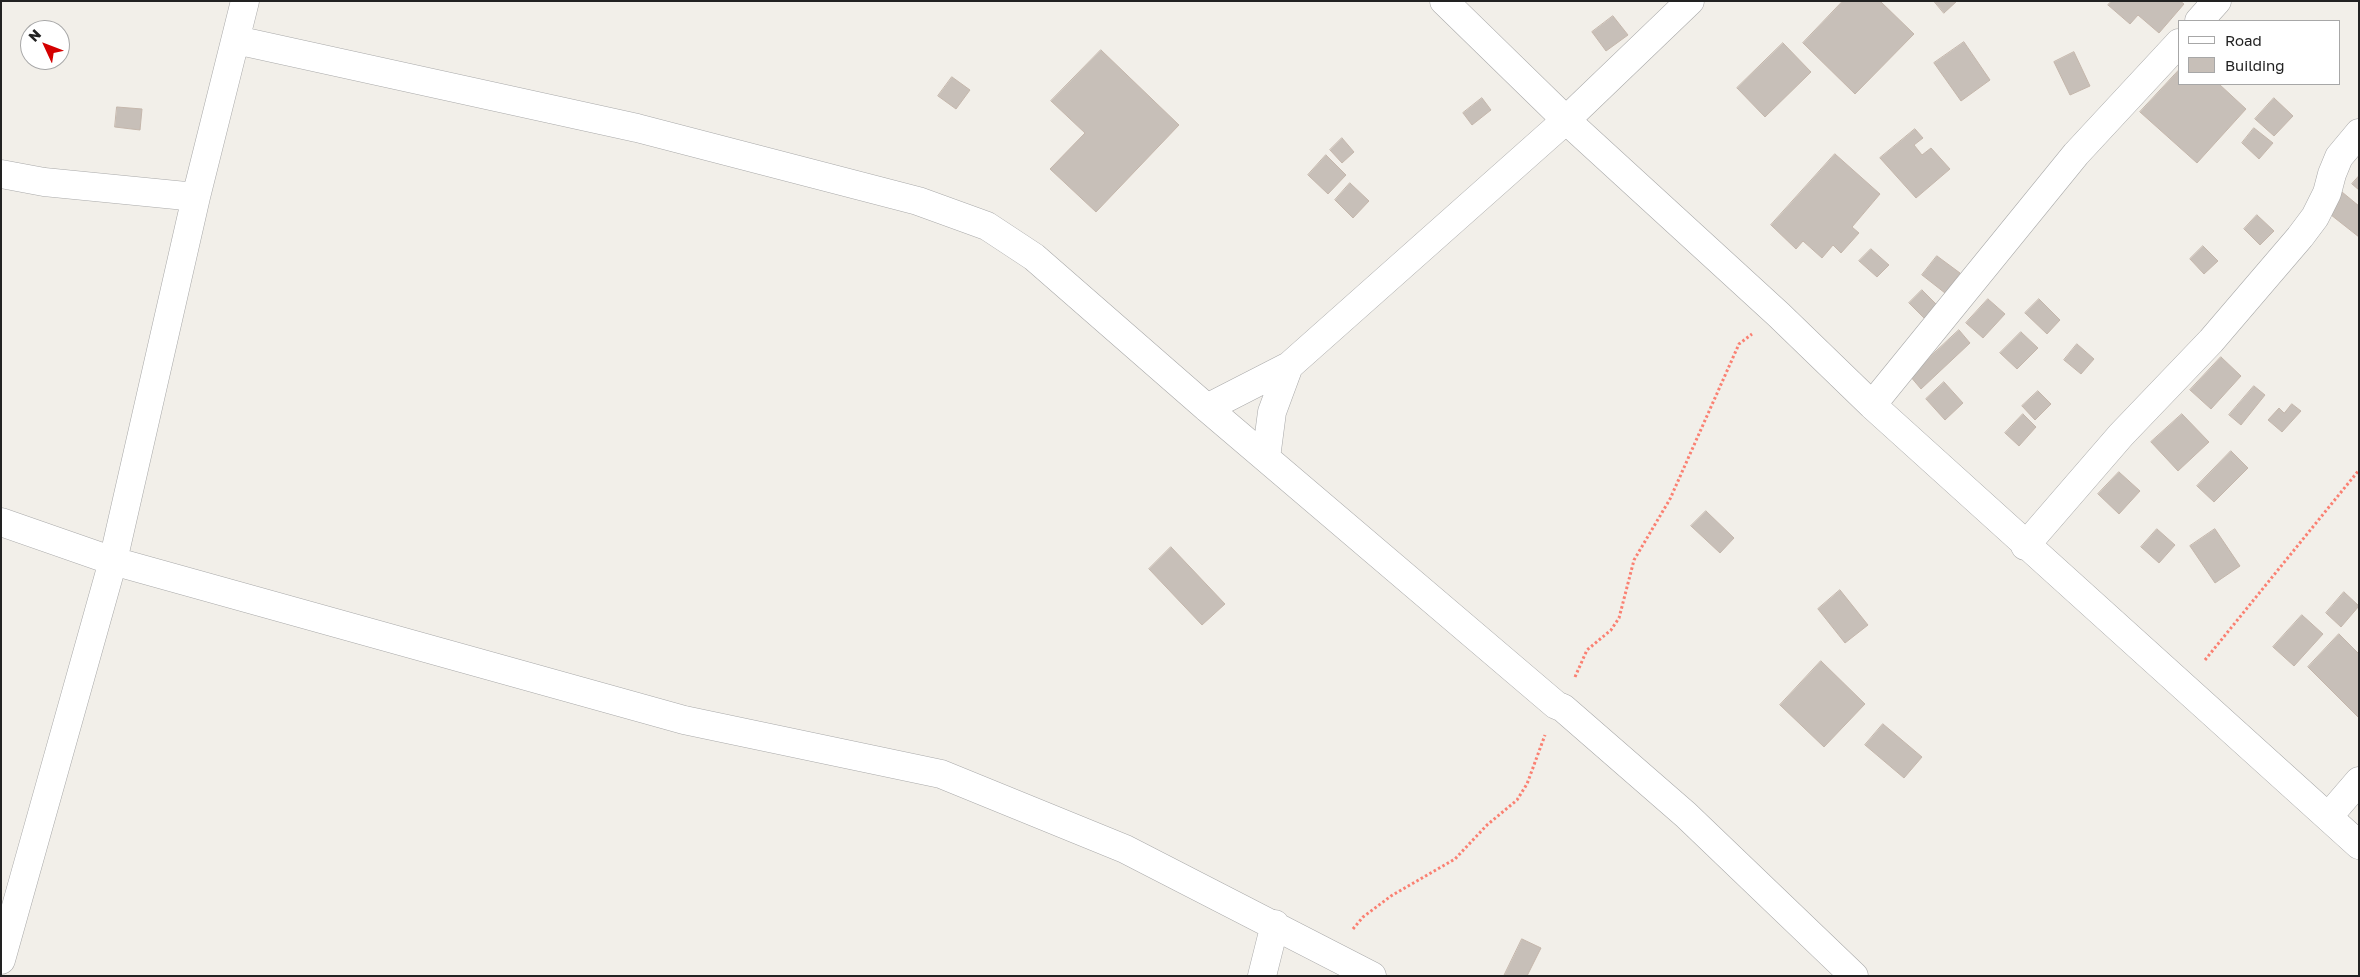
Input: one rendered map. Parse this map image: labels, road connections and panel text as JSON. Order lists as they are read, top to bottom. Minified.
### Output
{"legend":["Road","Building"],"north":"top left"}
